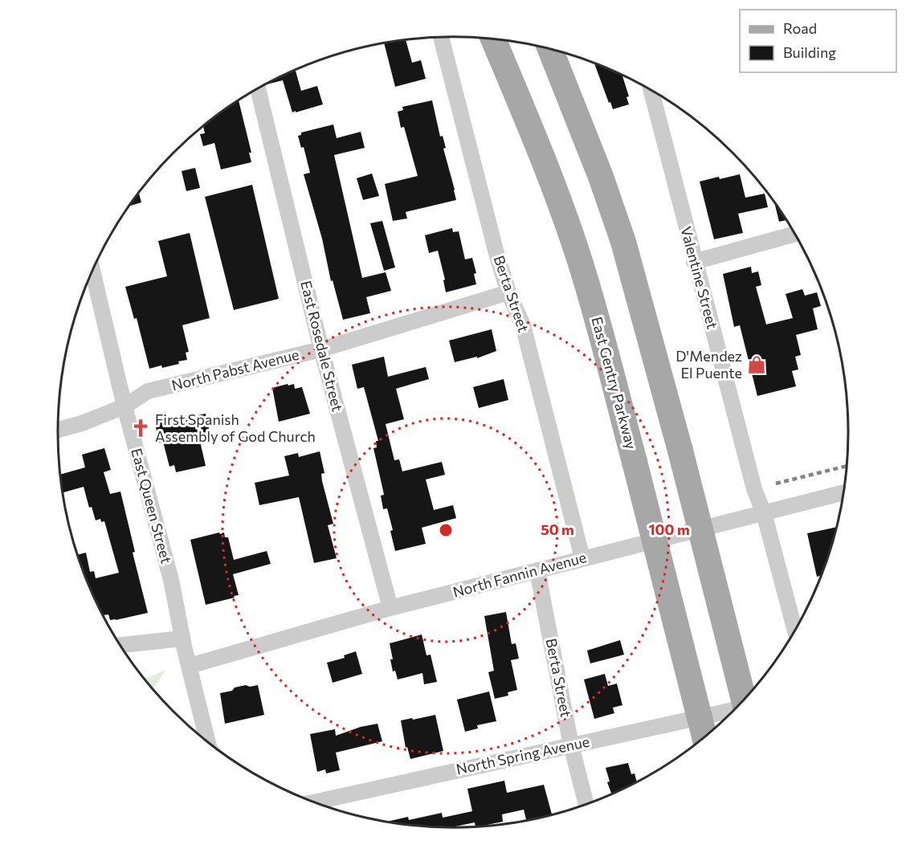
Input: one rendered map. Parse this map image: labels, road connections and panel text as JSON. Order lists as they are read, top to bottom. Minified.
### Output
{"streets":{"main road":["East Gentry Parkway"],"street":["Valentine Street","Berta Street","East Rosedale Street","North Pabst Avenue","East Queen Street","North Fannin Avenue","North Spring Avenue"]},"crossings":[["Valentine Street","North Fannin Avenue"],["Berta Street","North Pabst Avenue"],["Berta Street","North Fannin Avenue"],["Berta Street","North Spring Avenue"],["East Rosedale Street","North Pabst Avenue"],["East Rosedale Street","North Fannin Avenue"],["North Pabst Avenue","East Queen Street"],["East Queen Street","North Fannin Avenue"]],"places":{"shop":["D'Mendez El Puente"],"church":["First Spanish Assembly of God Church"]},"legend":["Road","Building"],"rings":["50 m","100 m"]}
